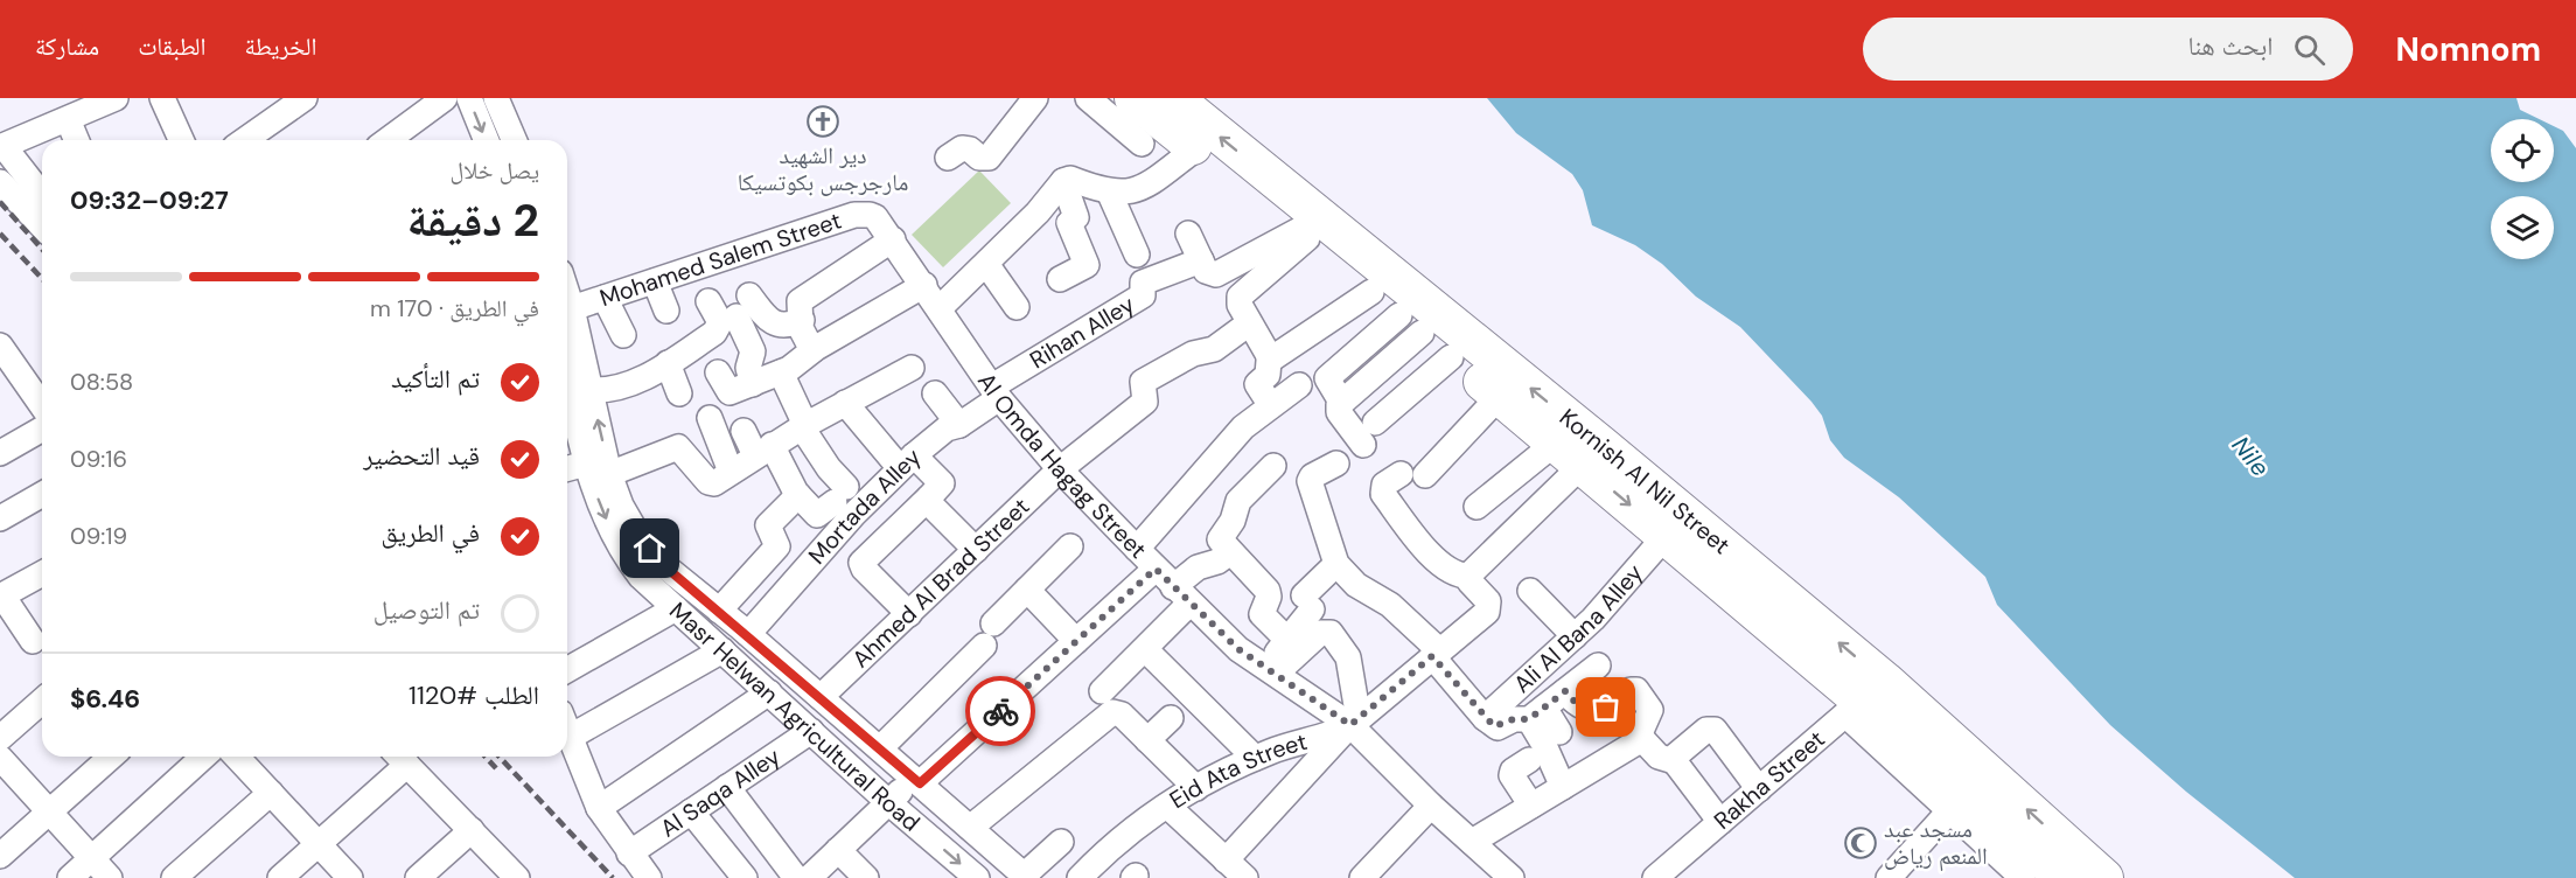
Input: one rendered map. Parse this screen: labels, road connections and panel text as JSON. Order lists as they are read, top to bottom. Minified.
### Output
{"streets":{"highway":["Kornish Al Nil Street"],"street":["Mohamed Salem Street","Rihan Alley","Al Omda Hagag Street","Mortada Alley","Ahmed Al Brad Street","Ali Al Bana Alley","Masr Helwan Agricultural Road","Eid Ata Street","Rakha Street","Al Saqa Alley"]},"crossings":[["Mohamed Salem Street","Al Omda Hagag Street"],["Mohamed Salem Street","Masr Helwan Agricultural Road"],["Rihan Alley","Al Omda Hagag Street"],["Rihan Alley","Mortada Alley"],["Al Omda Hagag Street","Mortada Alley"],["Al Omda Hagag Street","Ahmed Al Brad Street"],["Al Omda Hagag Street","Eid Ata Street"],["Kornish Al Nil Street","Ali Al Bana Alley"],["Kornish Al Nil Street","Rakha Street"],["Mortada Alley","Masr Helwan Agricultural Road"],["Ahmed Al Brad Street","Masr Helwan Agricultural Road"],["Masr Helwan Agricultural Road","Al Saqa Alley"]],"water":["Nile"],"places":{"church":["دير الشهيد مارجرجس بكوتسيكا"],"mosque":["مسجد عبد المنعم رياض"]},"page":{"header":"Nomnom","search":"ابحث هنا","nav":["الخريطة","الطبقات","مشاركة"],"heading":["2 دقيقة","يصل خلال","09:27–09:32"],"panel":["الطلب #1120","$6.46"],"bar":"في الطريق · 170 m","list":[["تم التأكيد","08:58"],["قيد التحضير","09:16"],["في الطريق","09:19"],"تم التوصيل"]}}
